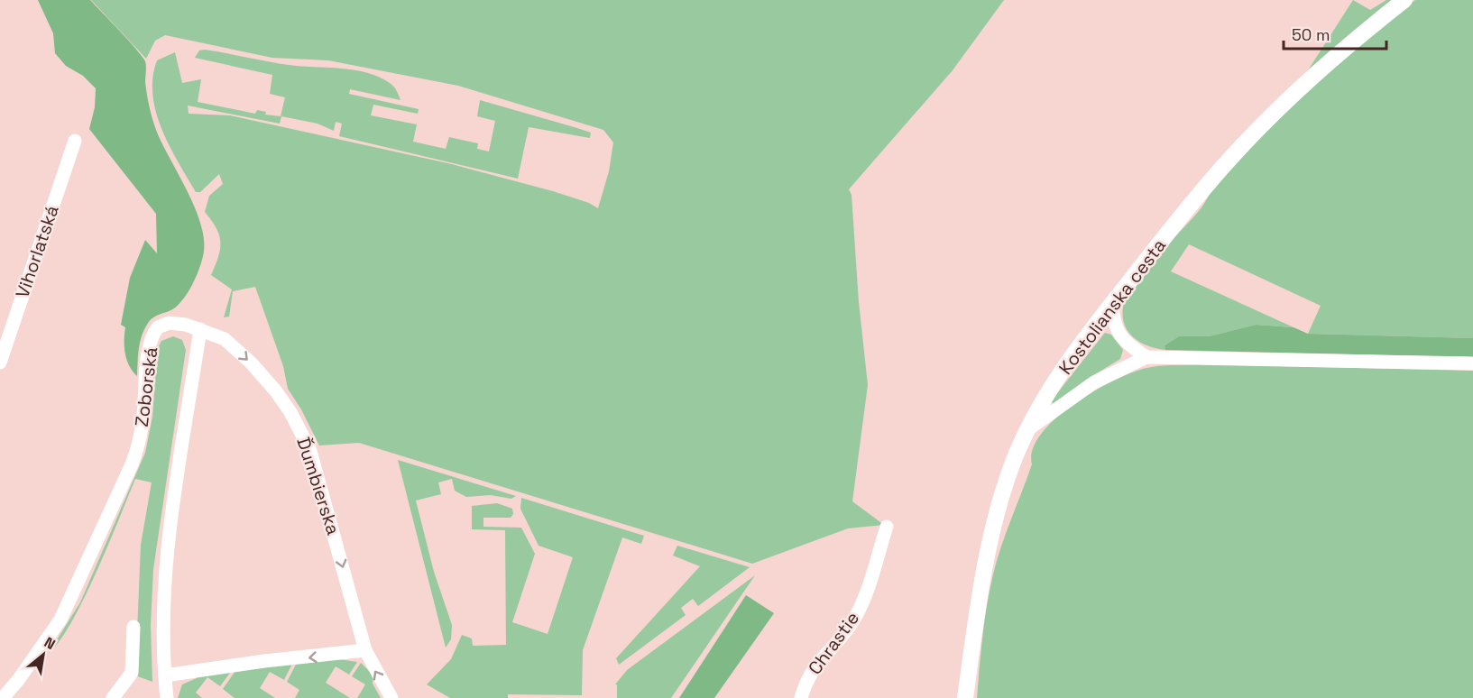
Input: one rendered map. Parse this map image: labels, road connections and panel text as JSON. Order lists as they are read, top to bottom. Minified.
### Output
{"streets":{"street":["Vihorlatská","Kostolianska cesta","Zoborská","Ďumbierska","Chrastie"]},"crossings":[["Zoborská","Ďumbierska"]],"scale_bar":"50 m","north":"top right"}
